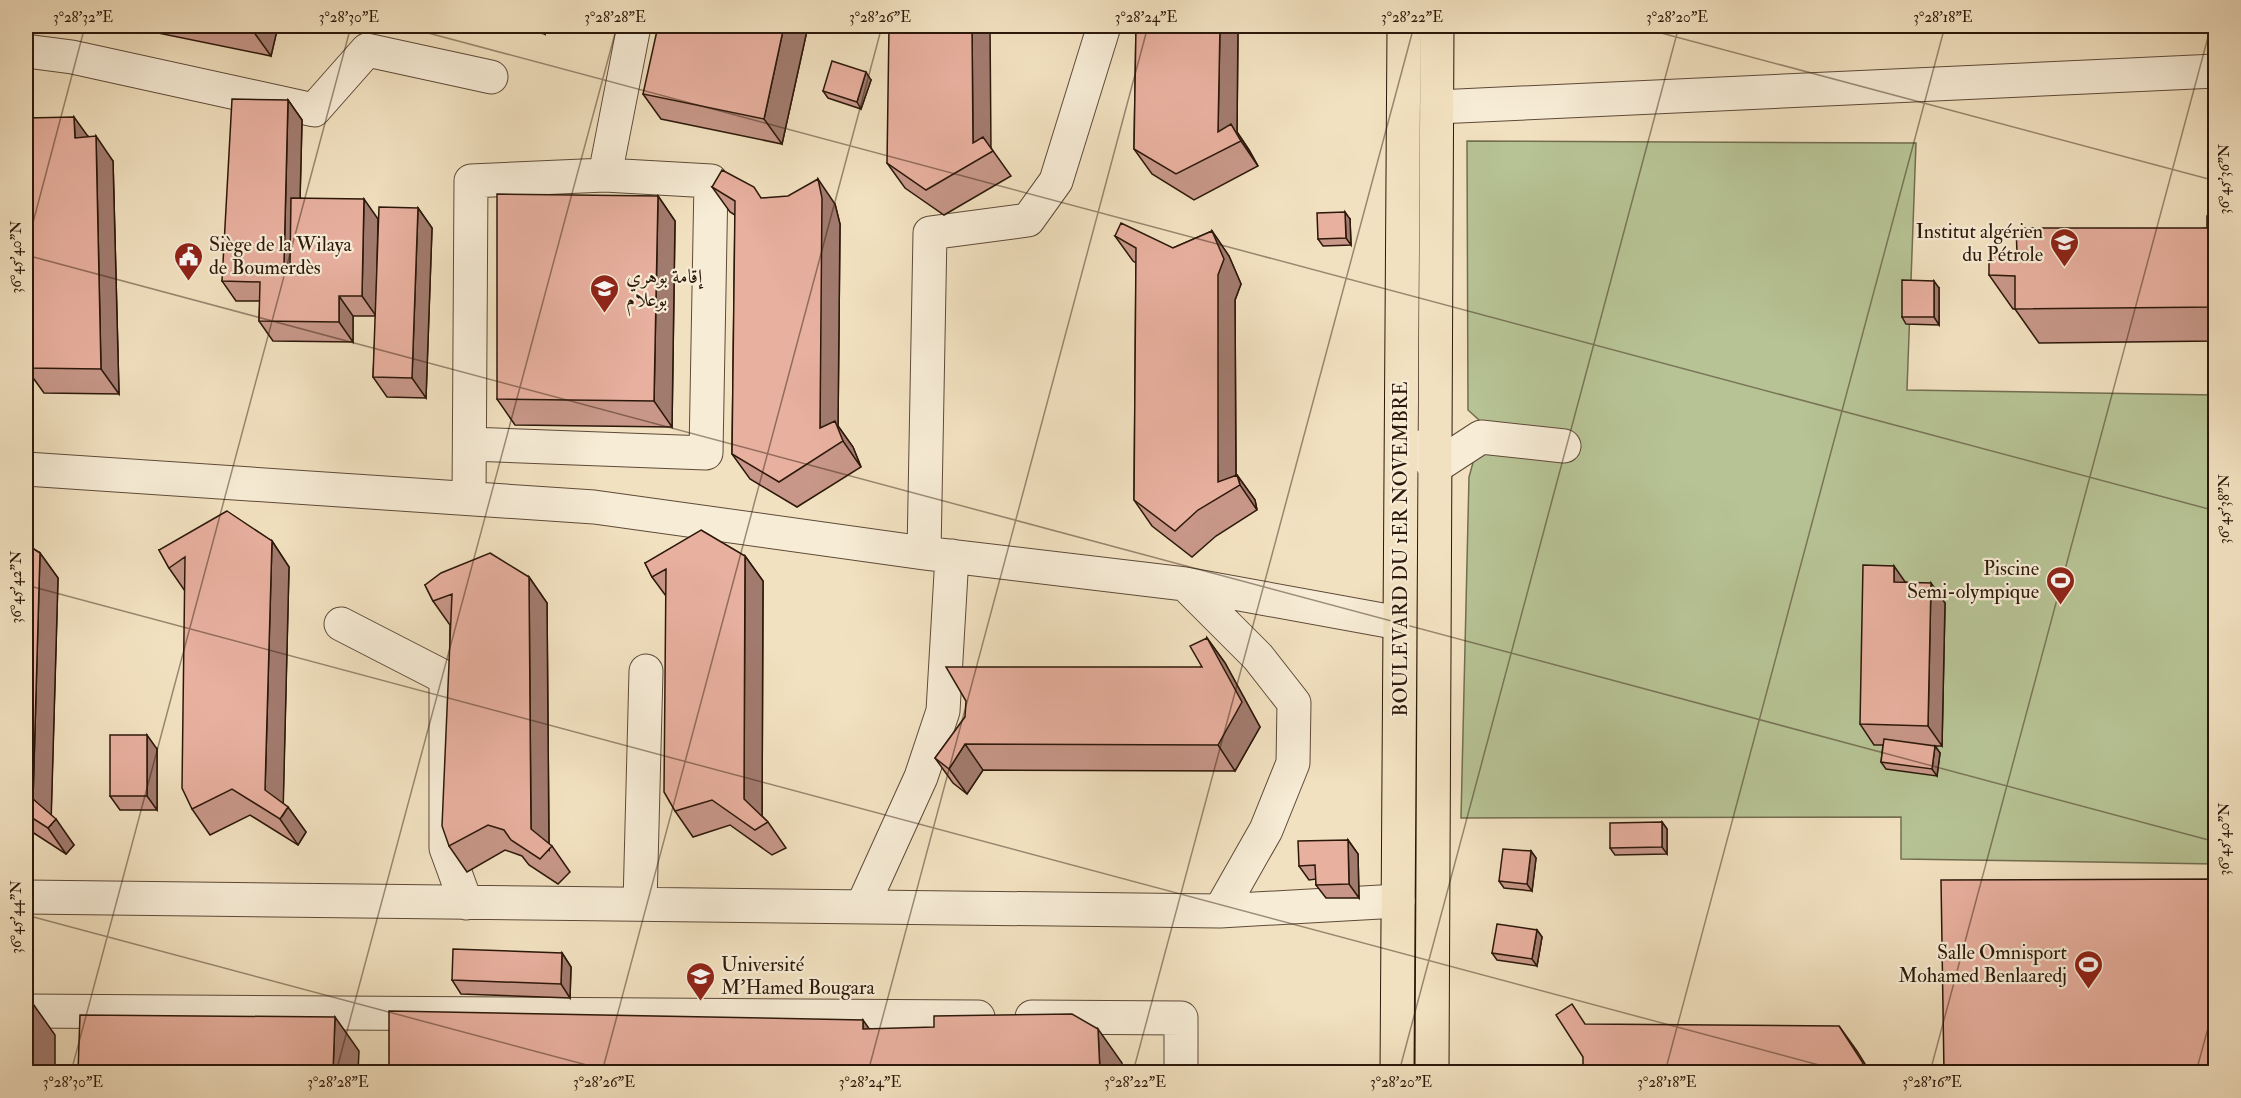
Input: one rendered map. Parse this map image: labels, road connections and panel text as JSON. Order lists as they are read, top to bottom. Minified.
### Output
{"streets":{"main road":["BOULEVARD DU 1ER NOVEMBRE"]},"places":{"school or university":["Institut algérien du Pétrole","إقامة بوهري بوعلام","Université M'Hamed Bougara"],"public building":["Siège de la Wilaya de Boumerdès"],"sports":["Piscine Semi-olympique","Salle Omnisport Mohamed Benlaaredj"]},"coordinates":["3°28'32\"E","3°28'30\"E","3°28'28\"E","3°28'26\"E","3°28'24\"E","3°28'22\"E","3°28'20\"E","3°28'18\"E","36°45'36\"N","36°45'40\"N","36°45'38\"N","36°45'42\"N","36°45'44\"N","3°28'16\"E"]}
